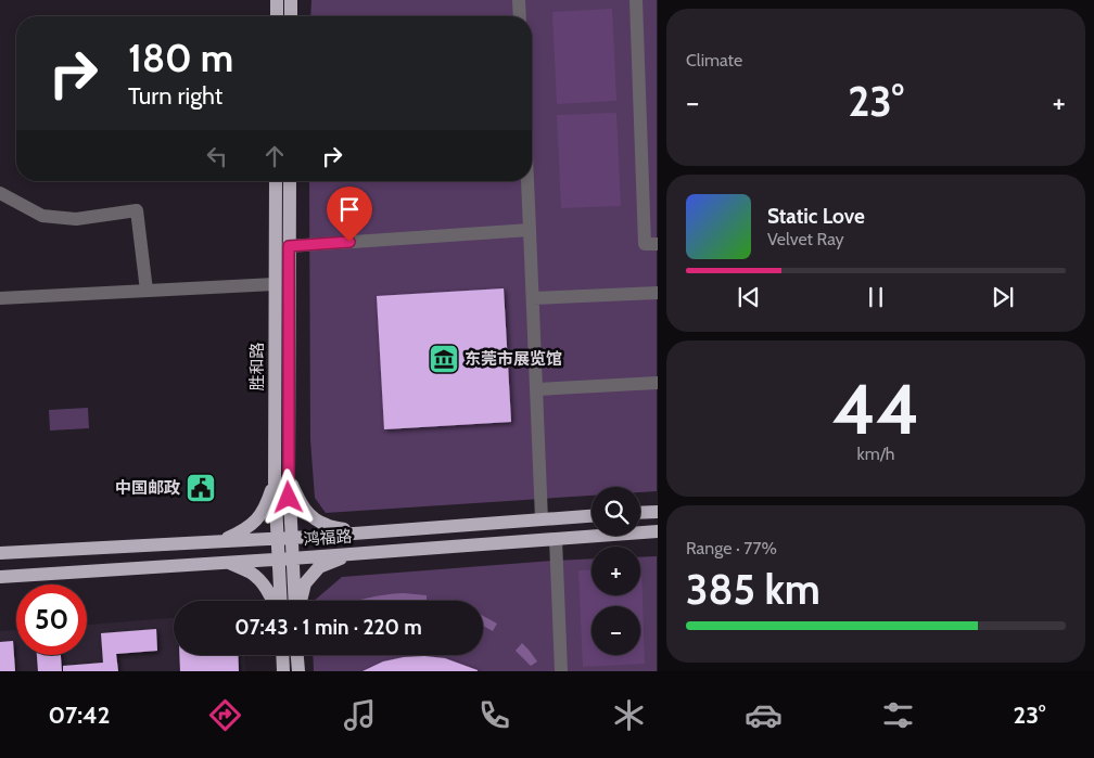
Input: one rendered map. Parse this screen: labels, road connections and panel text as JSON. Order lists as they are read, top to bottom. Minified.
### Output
{"streets":{"main road":["胜和路","鸿福路"]},"crossings":[["胜和路","鸿福路"]],"places":{"museum":["东莞市展览馆"],"public building":["中国邮政"]},"page":{"tile":["Climate",["44","km/h"],["Range · 77%","385 km"]],"turn":["180 m","Turn right"],"heat":["−","23°","+"],"song":["Static Love","Velvet Ray"],"map_buttons":["+","−"],"limit":"50","trip":"07:43 · 1 min · 220 m","tabs":["07:42","23°"]}}
